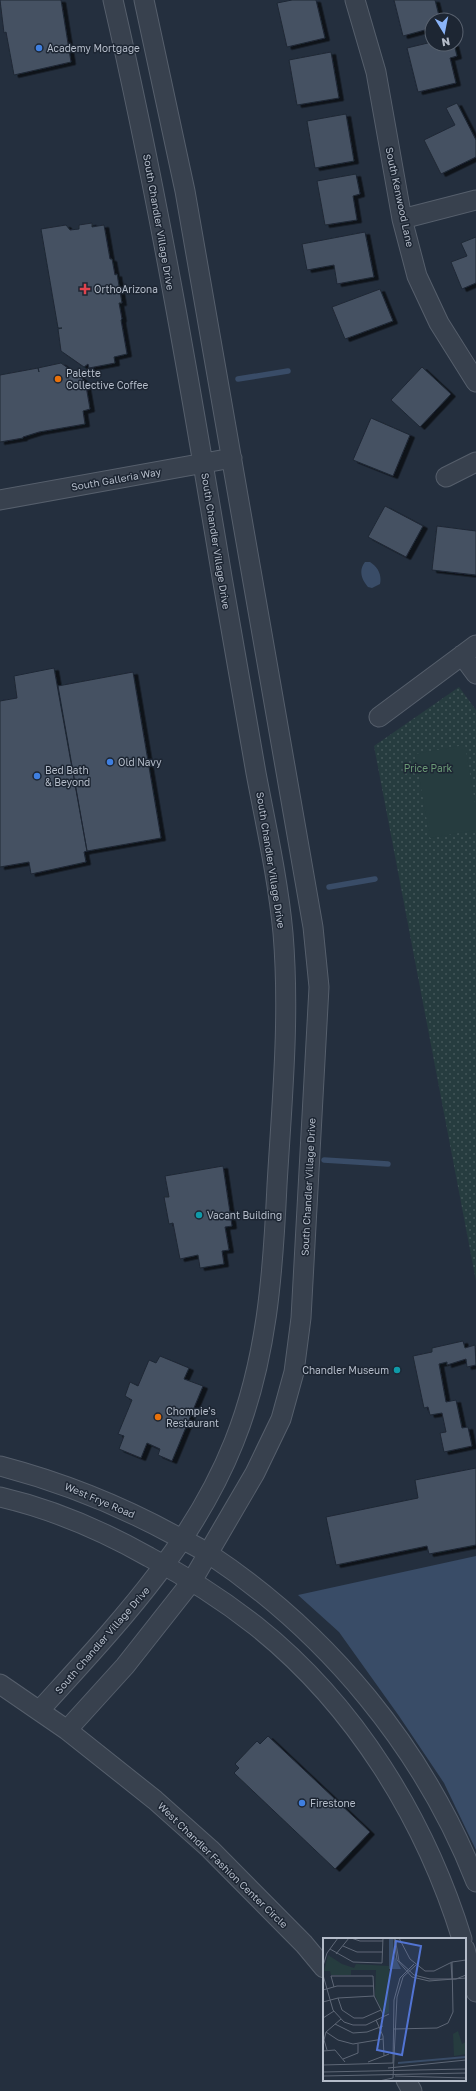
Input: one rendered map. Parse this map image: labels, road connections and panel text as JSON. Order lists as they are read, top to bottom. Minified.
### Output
{"streets":{"street":["South Kenwood Lane","South Chandler Village Drive","South Galleria Way","West Frye Road","West Chandler Fashion Center Circle"]},"crossings":[["South Chandler Village Drive","South Galleria Way"],["South Chandler Village Drive","West Frye Road"],["South Chandler Village Drive","West Chandler Fashion Center Circle"]],"parks":["Price Park"],"places":{"other":["Academy Mortgage","Palette Collective Coffee","Old Navy","Bed Bath & Beyond","Vacant Building","Chandler Museum","Chompie's Restaurant","Firestone"],"health":["OrthoArizona"]},"north":"bottom"}
